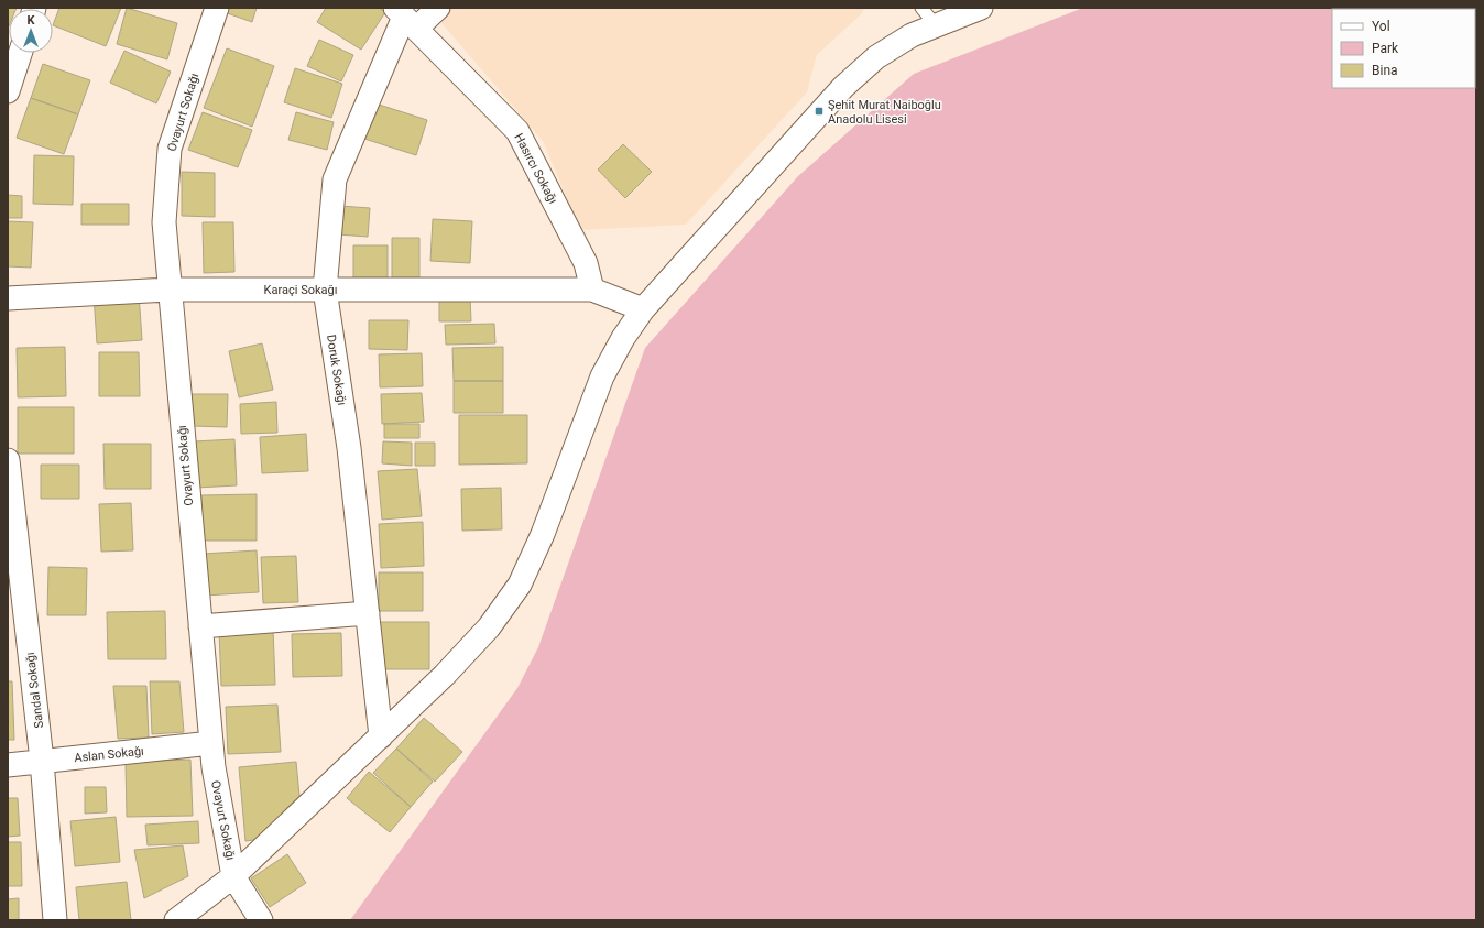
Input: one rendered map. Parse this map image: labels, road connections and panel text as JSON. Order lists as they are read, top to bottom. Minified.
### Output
{"streets":{"street":["Ovayurt Sokağı","Hasırcı Sokağı","Karaçi Sokağı","Doruk Sokağı","Sandal Sokağı","Aslan Sokağı"]},"crossings":[["Ovayurt Sokağı","Karaçi Sokağı"],["Ovayurt Sokağı","Aslan Sokağı"],["Hasırcı Sokağı","Karaçi Sokağı"],["Hasırcı Sokağı","Doruk Sokağı"],["Karaçi Sokağı","Doruk Sokağı"],["Sandal Sokağı","Aslan Sokağı"]],"places":{"transit":["Şehit Murat Naiboğlu Anadolu Lisesi"]},"legend":["Yol","Park","Bina"],"north":"top"}
